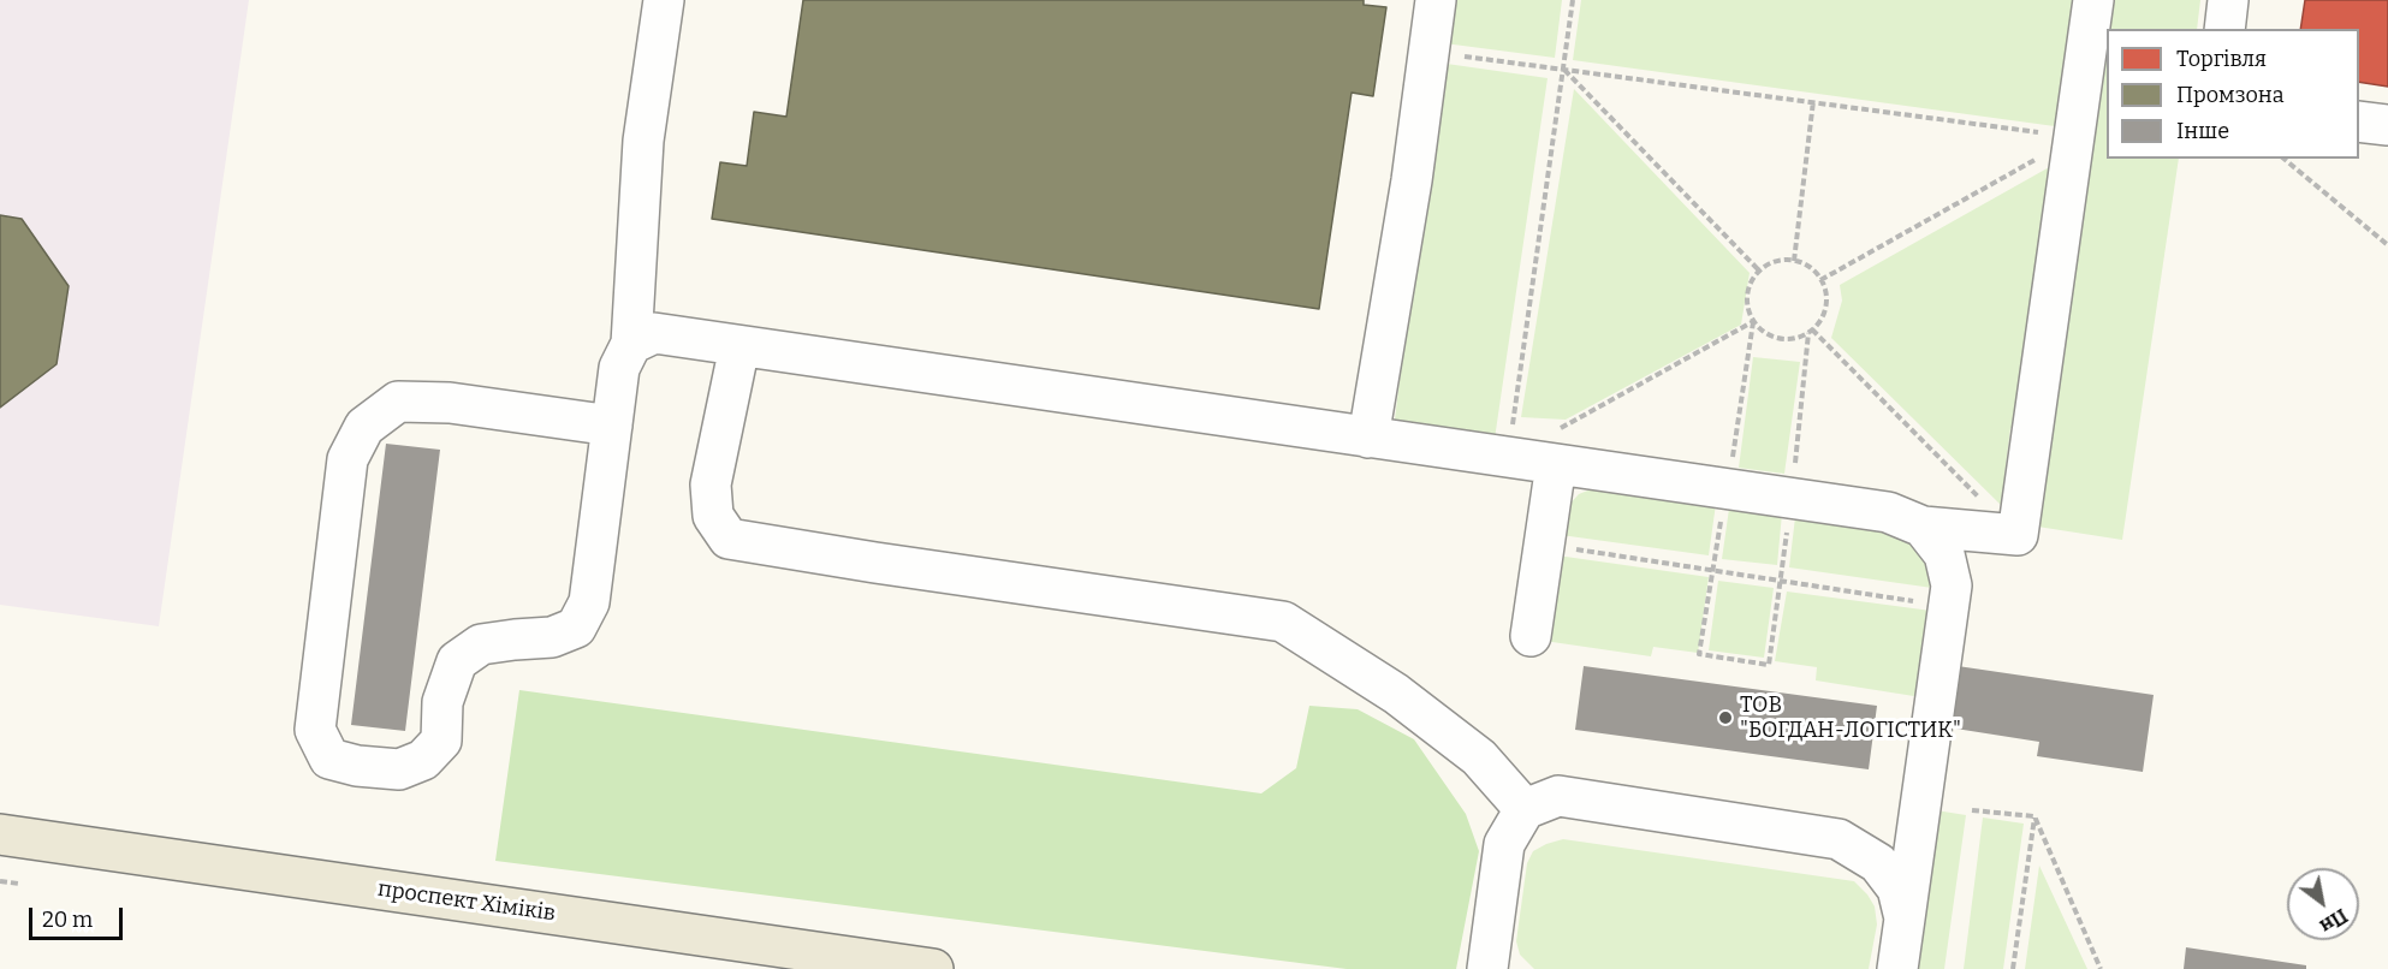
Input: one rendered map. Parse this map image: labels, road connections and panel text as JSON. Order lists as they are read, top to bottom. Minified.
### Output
{"streets":{"main road":["проспект Хіміків"]},"places":["ТОВ \"БОГДАН-ЛОГІСТИК\""],"legend":["Торгівля","Промзона","Інше"],"scale_bar":"20 m","north":"bottom right"}
